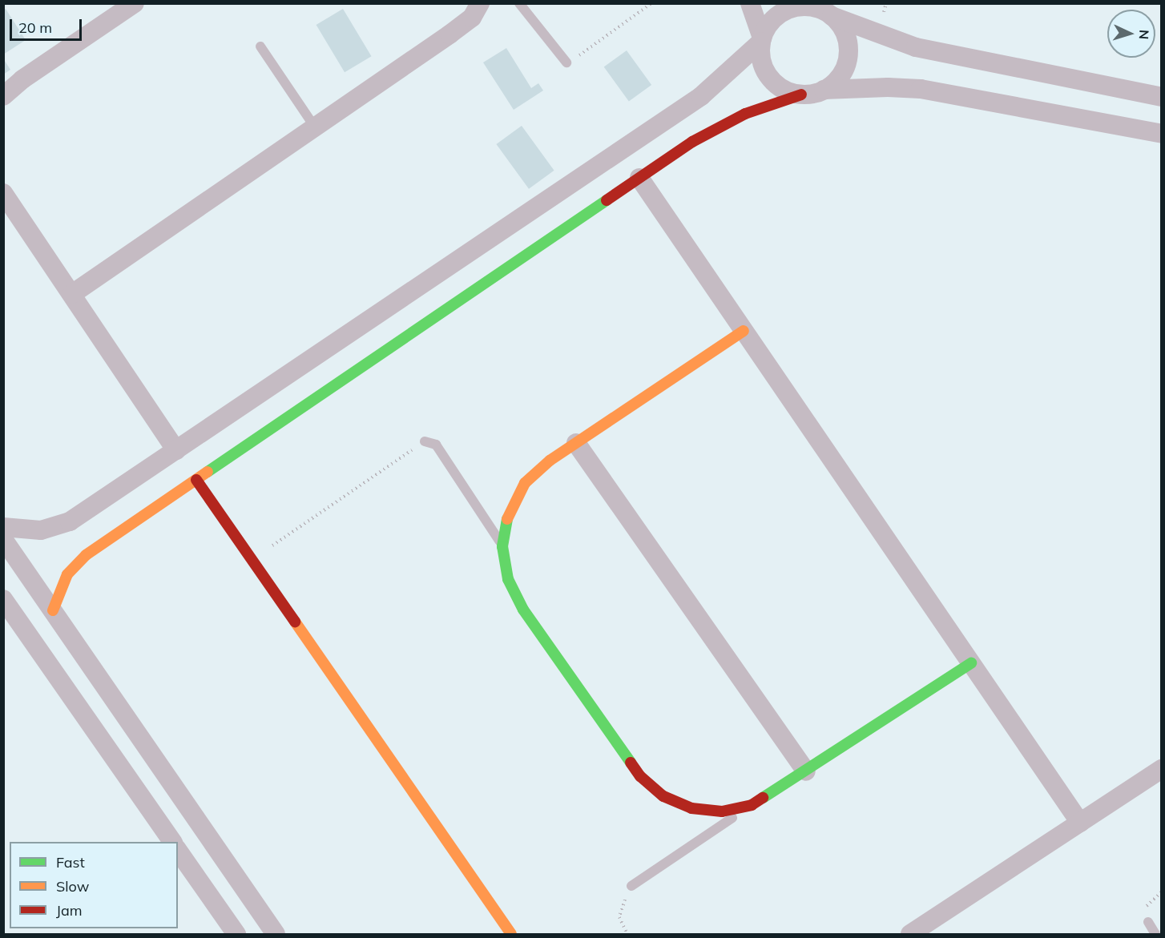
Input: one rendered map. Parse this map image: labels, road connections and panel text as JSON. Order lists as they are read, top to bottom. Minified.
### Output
{"legend":["Fast","Slow","Jam"],"scale_bar":"20 m","north":"right"}
